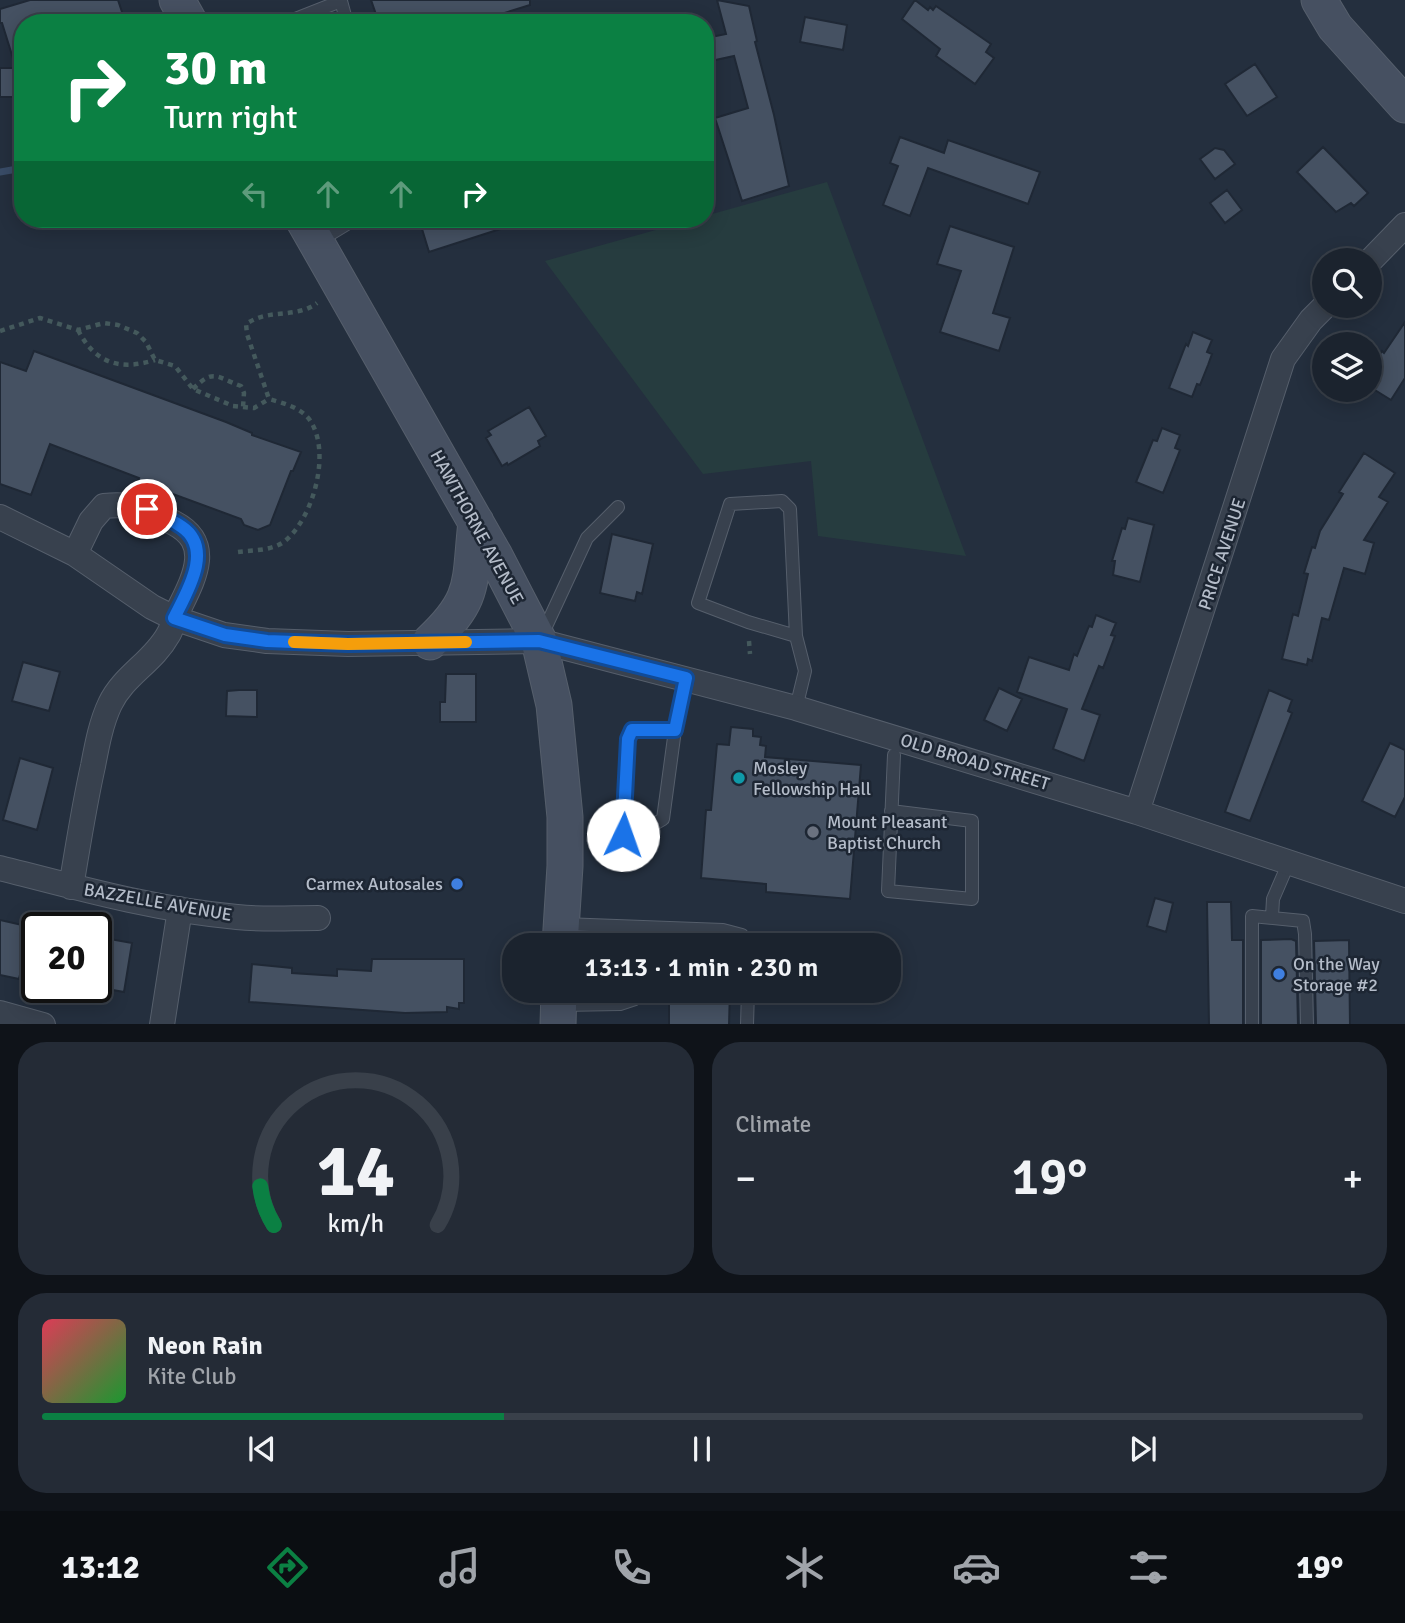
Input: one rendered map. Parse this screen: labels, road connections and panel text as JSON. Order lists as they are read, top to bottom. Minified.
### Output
{"streets":{"main road":["HAWTHORNE AVENUE"],"street":["PRICE AVENUE","OLD BROAD STREET","BAZZELLE AVENUE"]},"crossings":[["HAWTHORNE AVENUE","OLD BROAD STREET"],["PRICE AVENUE","OLD BROAD STREET"]],"places":["Mosley Fellowship Hall","Mount Pleasant Baptist Church","Carmex Autosales","On the Way Storage #2"],"page":{"turn":["30 m","Turn right"],"limit":"20","trip":"13:13 · 1 min · 230 m","tile":"Climate","heat":["−","19°","+"],"song":["Neon Rain","Kite Club"],"tabs":["13:12","19°"],"gauge":["14","km/h"]}}
